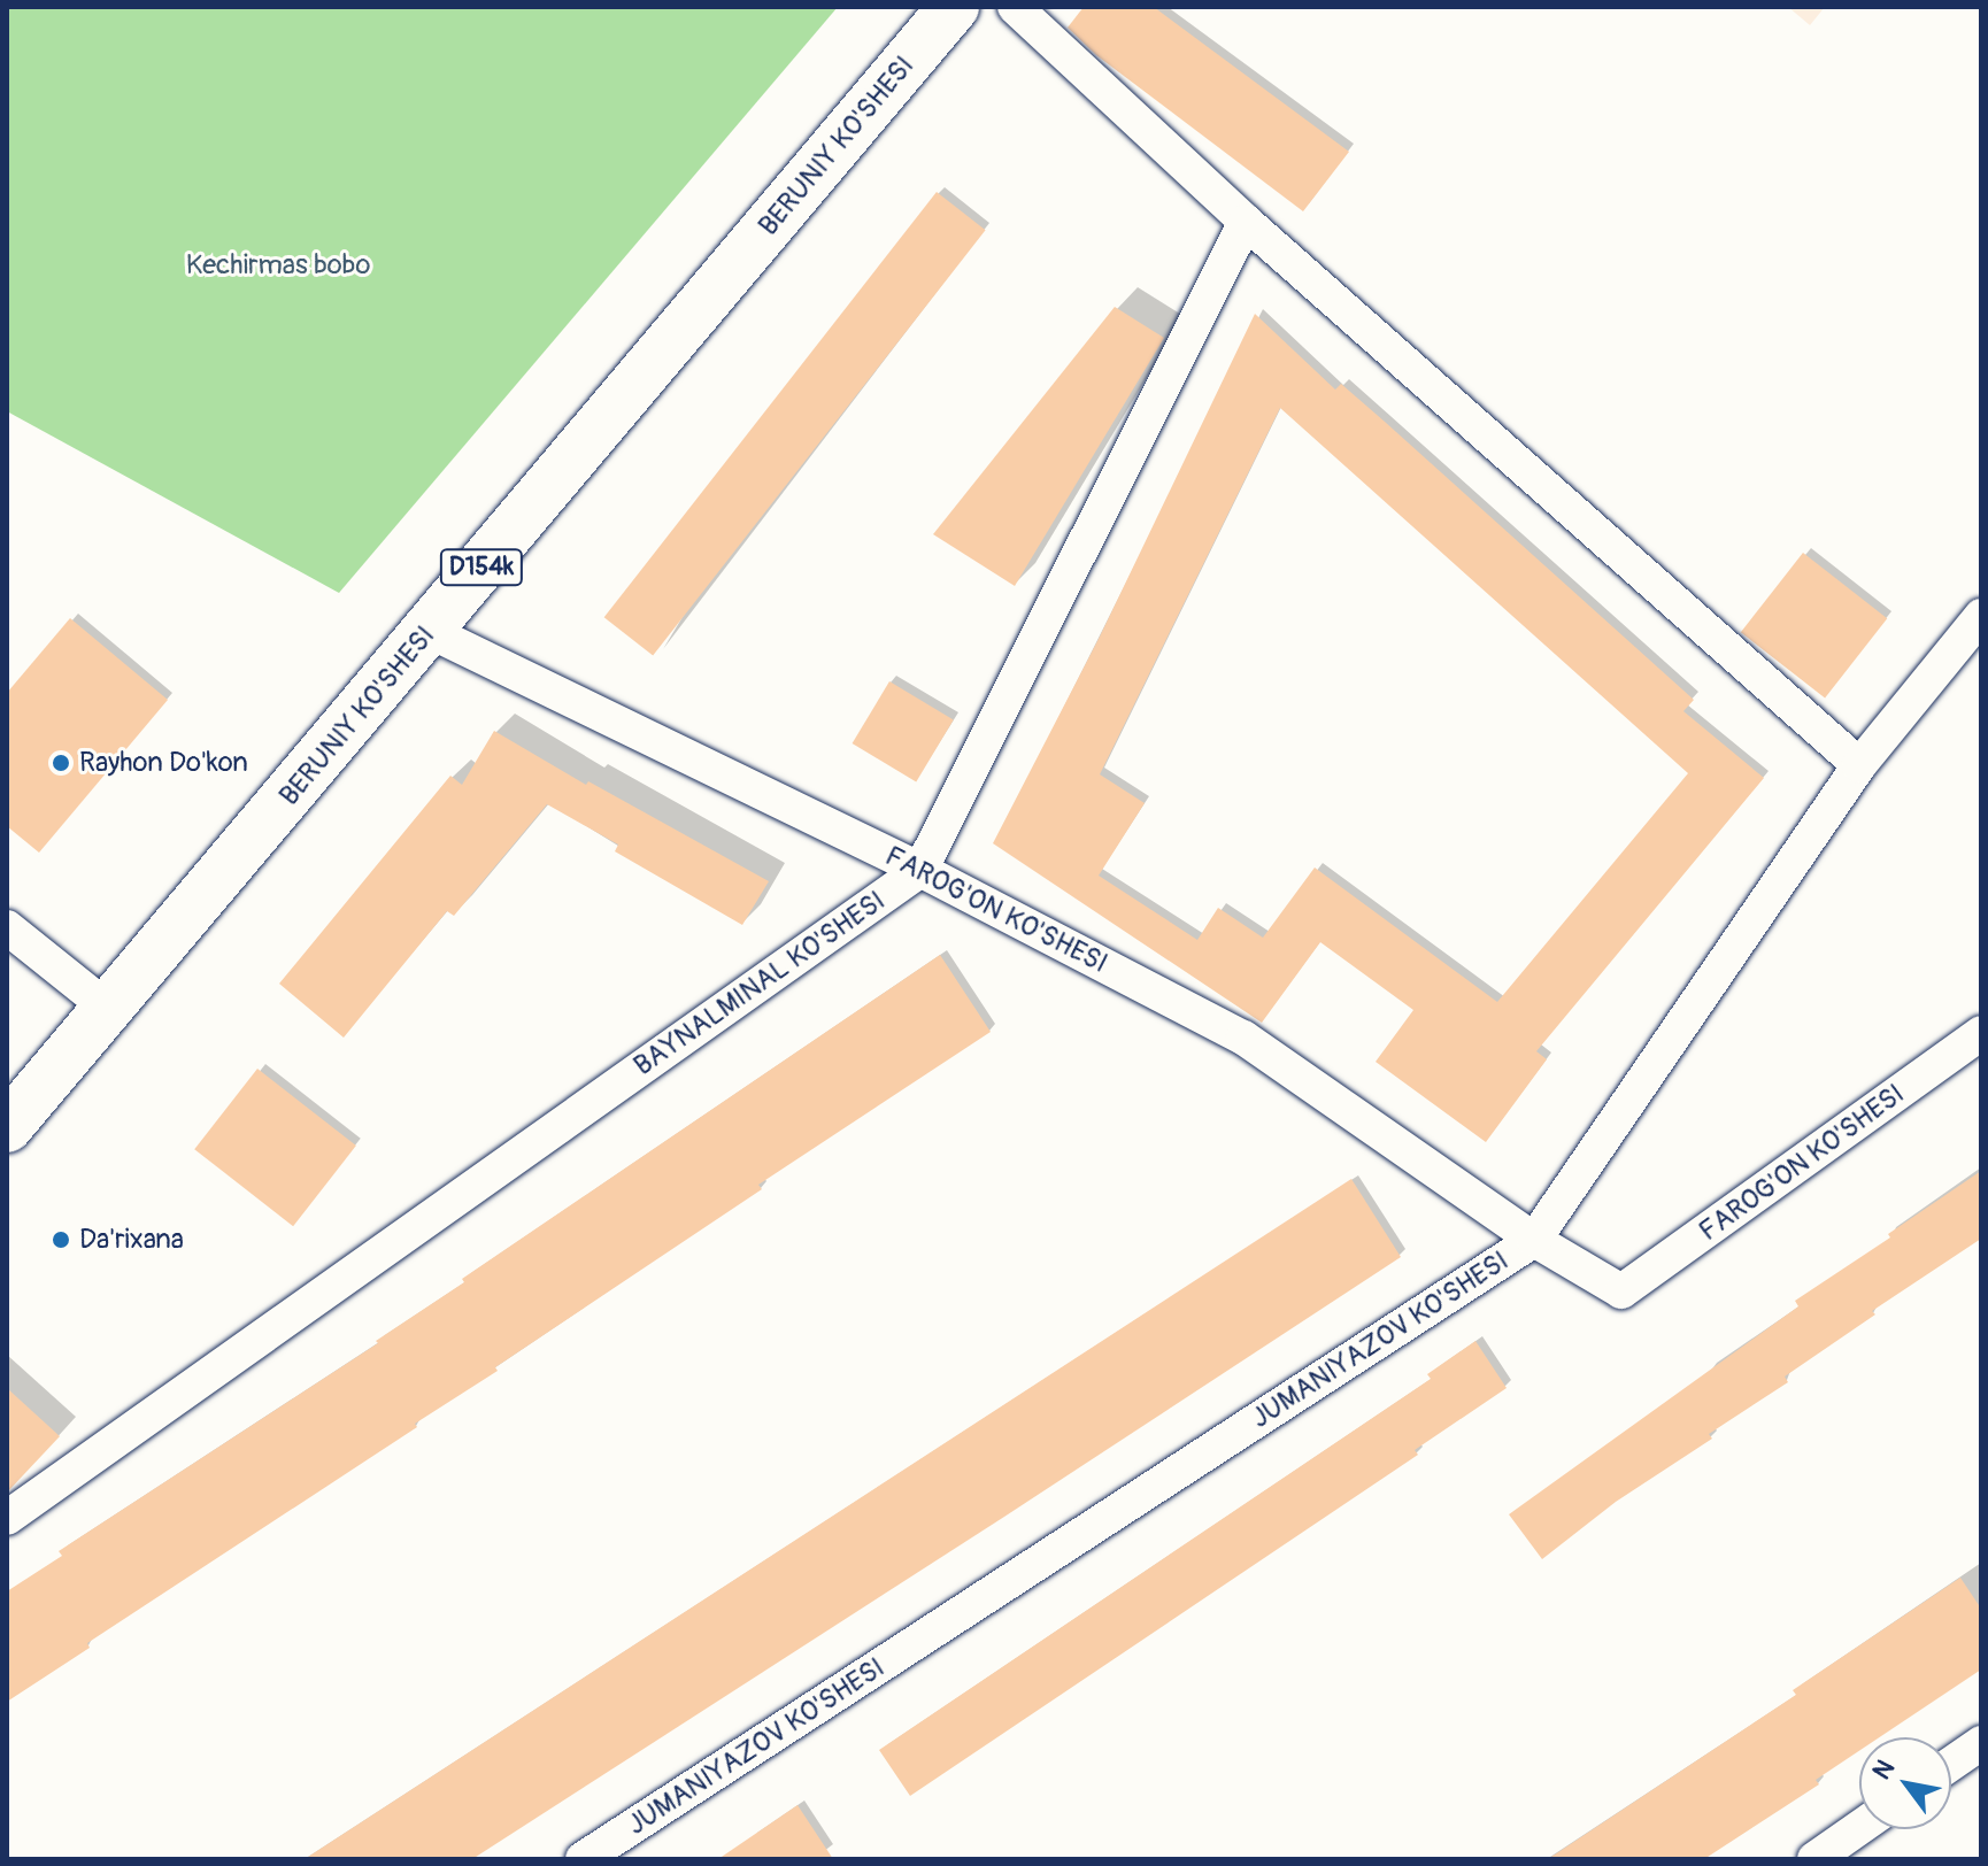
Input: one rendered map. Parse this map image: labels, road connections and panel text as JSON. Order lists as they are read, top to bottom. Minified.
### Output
{"streets":{"main road":["BERUNIY KO'SHESI","D154k"],"street":["FAROG'ON KO'SHESI","BAYNALMINAL KO'SHESI","JUMANIYAZOV KO'SHESI"]},"crossings":[["BERUNIY KO'SHESI","FAROG'ON KO'SHESI"],["FAROG'ON KO'SHESI","BAYNALMINAL KO'SHESI"],["FAROG'ON KO'SHESI","JUMANIYAZOV KO'SHESI"]],"parks":["Kechirmas bobo"],"places":["Rayhon Do'kon","Da'rixana"],"north":"top left"}
